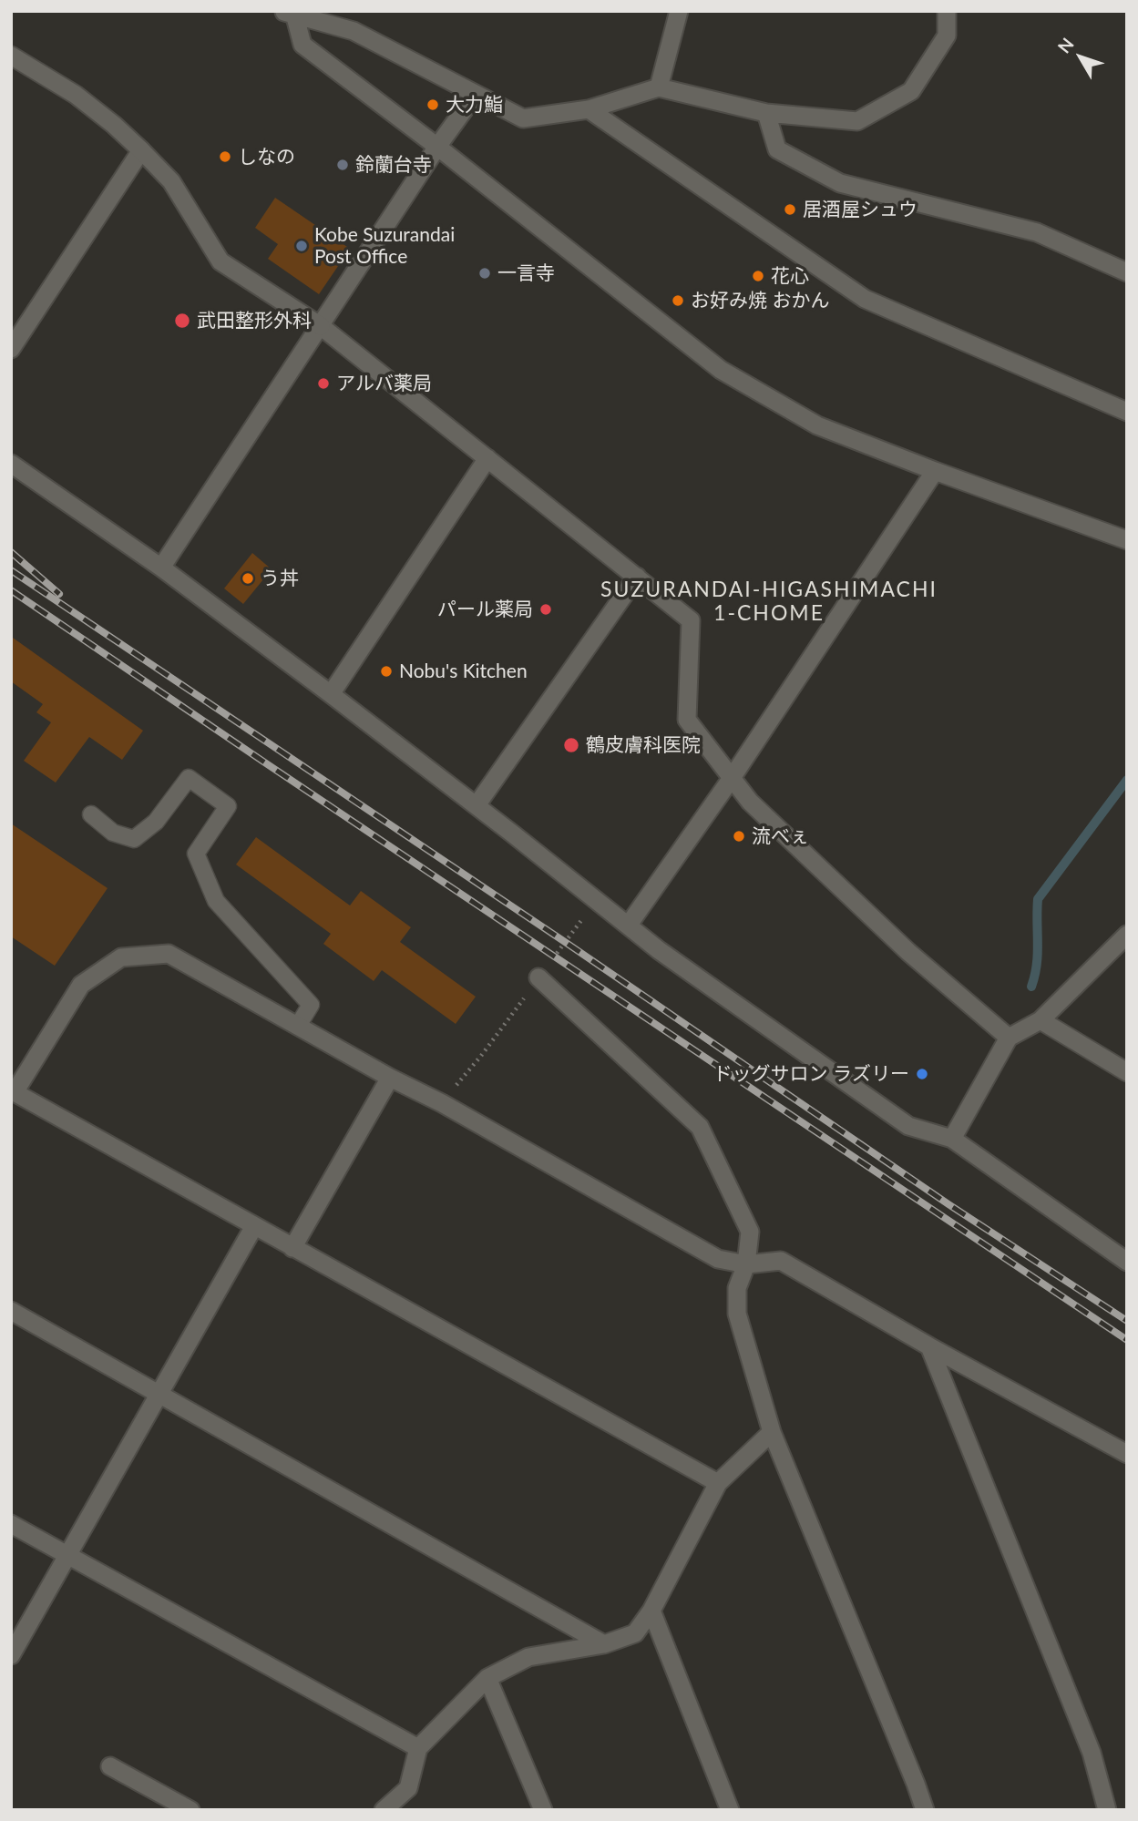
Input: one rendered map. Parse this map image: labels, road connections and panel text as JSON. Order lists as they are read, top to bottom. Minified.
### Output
{"districts":["SUZURANDAI-HIGASHIMACHI 1-CHOME"],"places":["大力鮨","しなの","鈴蘭台寺","居酒屋シュウ","Kobe Suzurandai Post Office","一言寺","花心","お好み焼 おかん","武田整形外科","アルバ薬局","う丼","パール薬局","Nobu's Kitchen","鶴皮膚科医院","流べぇ","ドッグサロン ラズリー"],"north":"top left"}
